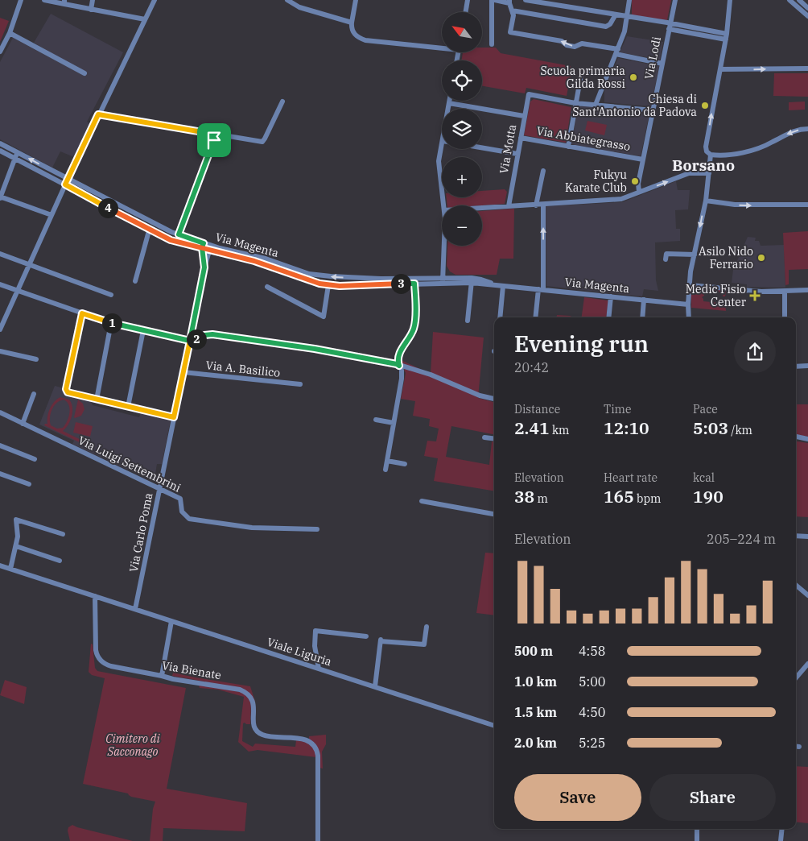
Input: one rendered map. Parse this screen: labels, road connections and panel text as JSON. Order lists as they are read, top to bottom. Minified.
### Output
{"streets":{"street":["Via Lodi","Via Abbiategrasso","Via Motta","Via Magenta","Via A. Basilico","Via Luigi Settembrini","Via Carlo Poma","Viale Liguria","Via Bienate"]},"crossings":[["Via Lodi","Via Abbiategrasso"],["Via Abbiategrasso","Via Motta"],["Via Magenta","Via Carlo Poma"],["Via A. Basilico","Via Carlo Poma"],["Via Luigi Settembrini","Via Carlo Poma"],["Via Carlo Poma","Viale Liguria"],["Viale Liguria","Via Bienate"]],"districts":["Borsano"],"parks":["Cimitero di Sacconago"],"places":{"other":["Scuola primaria Gilda Rossi","Chiesa di Sant'Antonio da Padova","Fukyu Karate Club","Asilo Nido Ferrario"],"health":["Medic Fisio Center"]},"north":"top left","page":{"map_buttons":["+","−"],"pins":["4","3","1","2"],"heading":["Evening run","20:42"],"stats":[["Distance","2.41 km"],["Time","12:10"],["Pace","5:03 /km"],["Elevation","38 m"],["Heart rate","165 bpm"],["kcal","190"]],"chart":["Elevation","205–224 m"],"list":[{"name":"500 m","note":"4:58"},{"name":"1.0 km","note":"5:00"},{"name":"1.5 km","note":"4:50"},{"name":"2.0 km","note":"5:25"}],"buttons":["Save","Share"]}}
